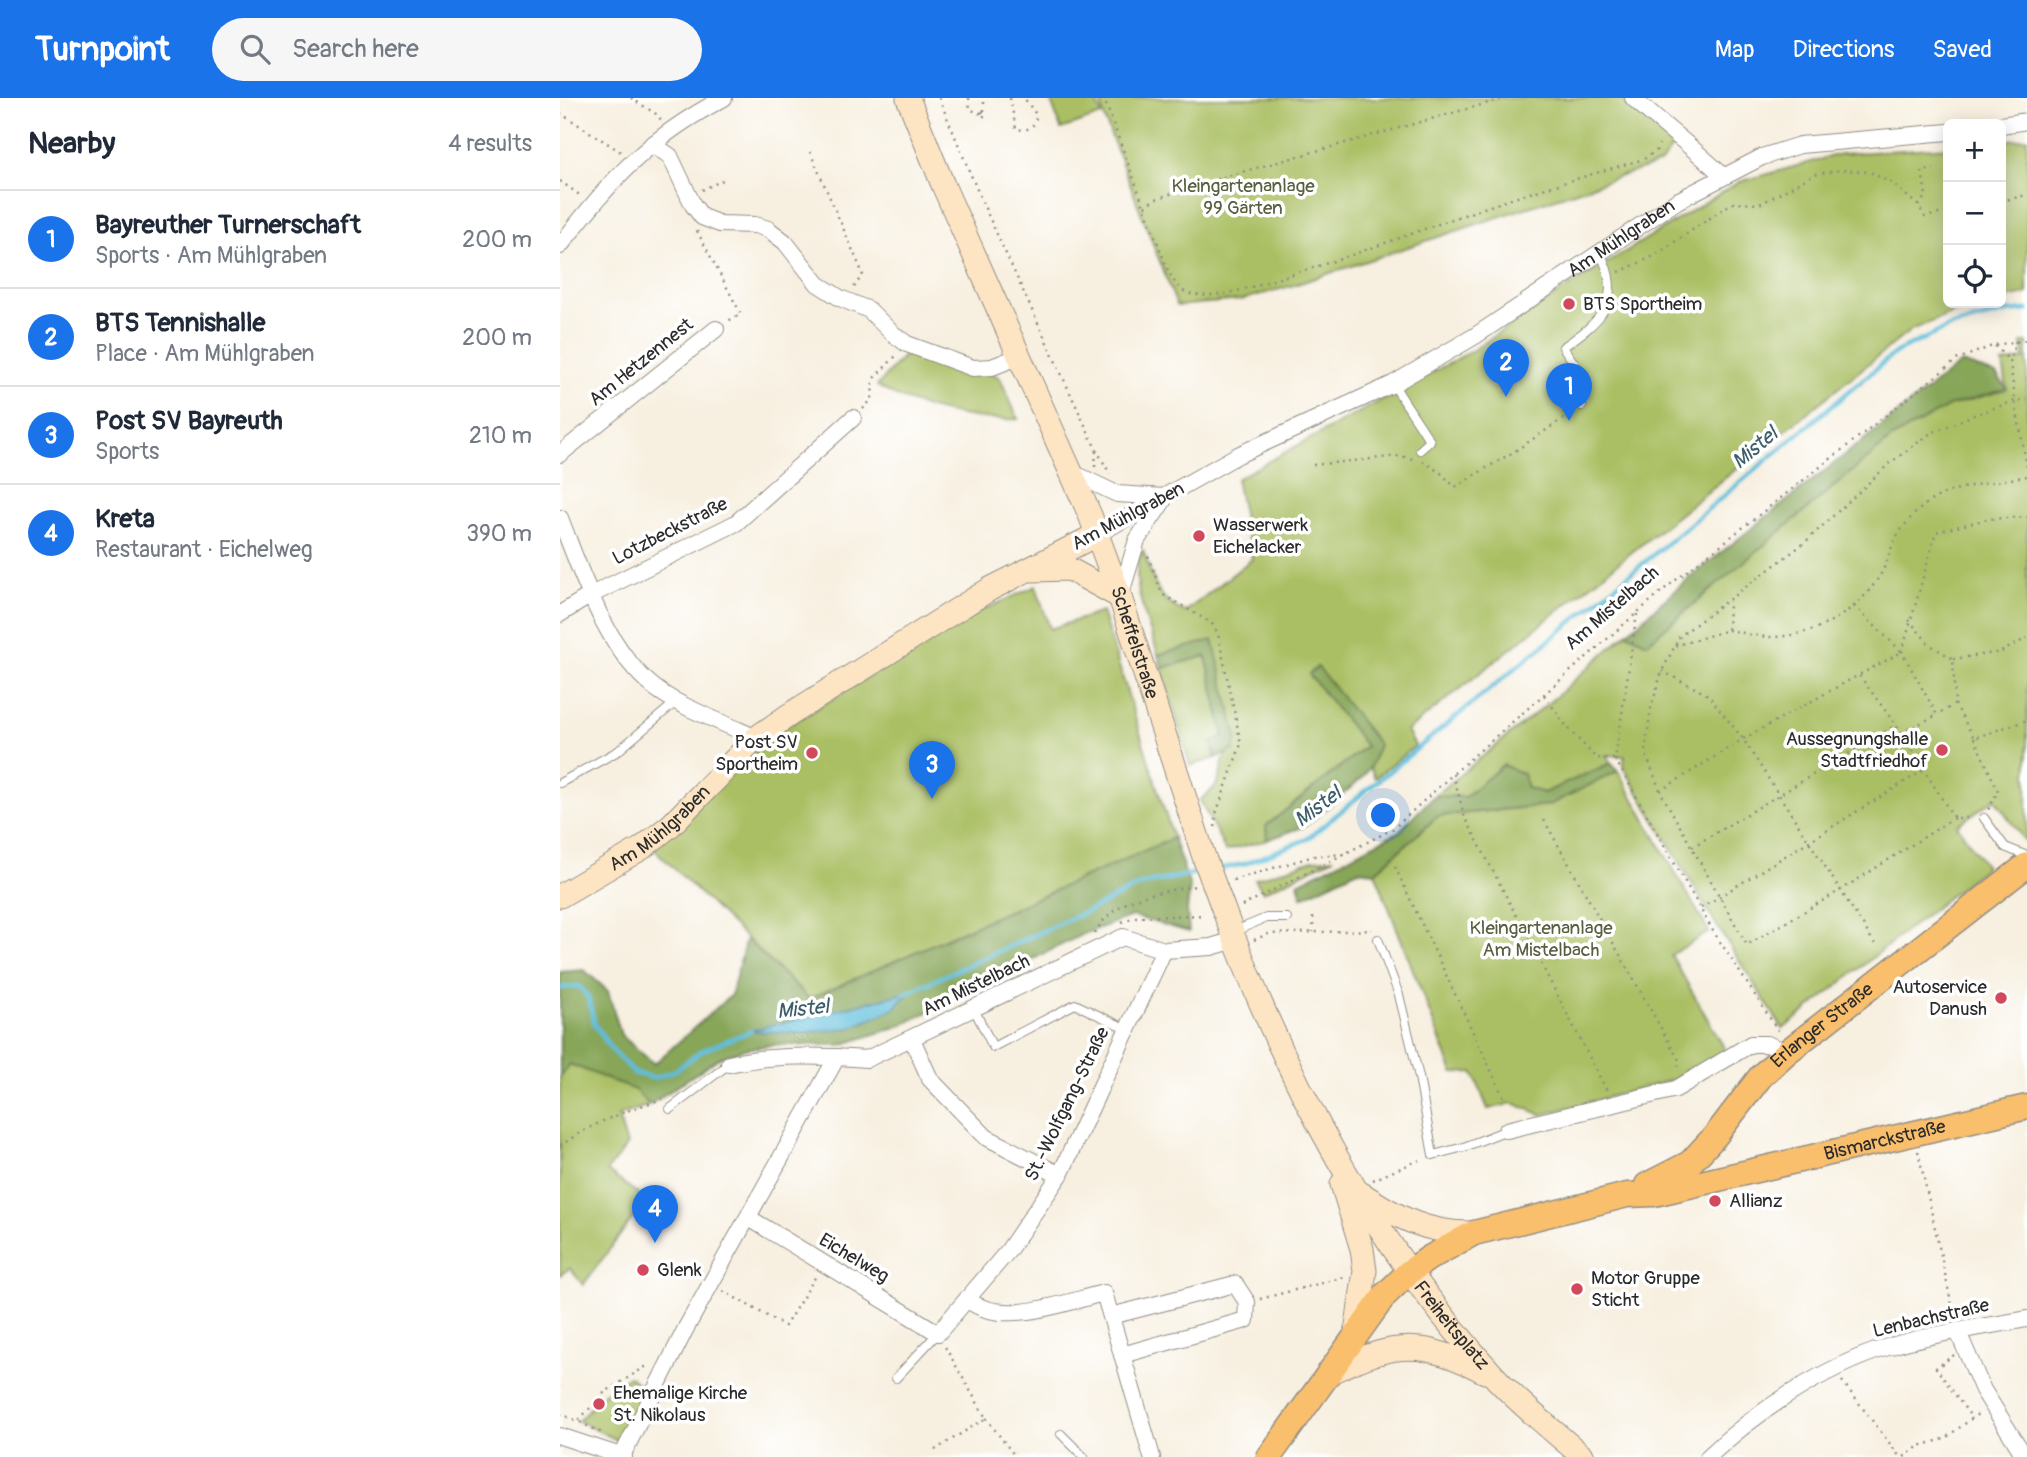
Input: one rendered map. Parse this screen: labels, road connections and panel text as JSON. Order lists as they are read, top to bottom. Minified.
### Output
{"streets":{"main road":["Am Mühlgraben","Scheffelstraße","Erlanger Straße","Bismarckstraße","Freiheitsplatz"],"street":["Am Hetzennest","Lotzbeckstraße","Am Mistelbach","St.-Wolfgang-Straße","Eichelweg","Lenbachstraße"]},"crossings":[["Am Mühlgraben","Scheffelstraße"],["Am Mistelbach","Scheffelstraße"],["Am Mistelbach","St.-Wolfgang-Straße"],["Scheffelstraße","Freiheitsplatz"],["Erlanger Straße","Bismarckstraße"],["St.-Wolfgang-Straße","Eichelweg"]],"water":["Mistel"],"parks":["Kleingartenanlage 99 Gärten","Kleingartenanlage Am Mistelbach"],"places":["BTS Sportheim","Wasserwerk Eichelacker","Aussegnungshalle Stadtfriedhof","Post SV Sportheim","Autoservice Danush","Allianz","Glenk","Motor Gruppe Sticht","Ehemalige Kirche St. Nikolaus"],"page":{"header":"Turnpoint","search":"Search here","nav":["Map","Directions","Saved"],"heading":["Nearby","4 results"],"map_buttons":["+","−"],"list":[{"mark":"1","name":"Bayreuther Turnerschaft","note":"Sports · Am Mühlgraben","value":"200 m"},{"mark":"2","name":"BTS Tennishalle","note":"Place · Am Mühlgraben","value":"200 m"},{"mark":"3","name":"Post SV Bayreuth","note":"Sports","value":"210 m"},{"mark":"4","name":"Kreta","note":"Restaurant · Eichelweg","value":"390 m"}],"pins":["2","1","3","4"]}}
